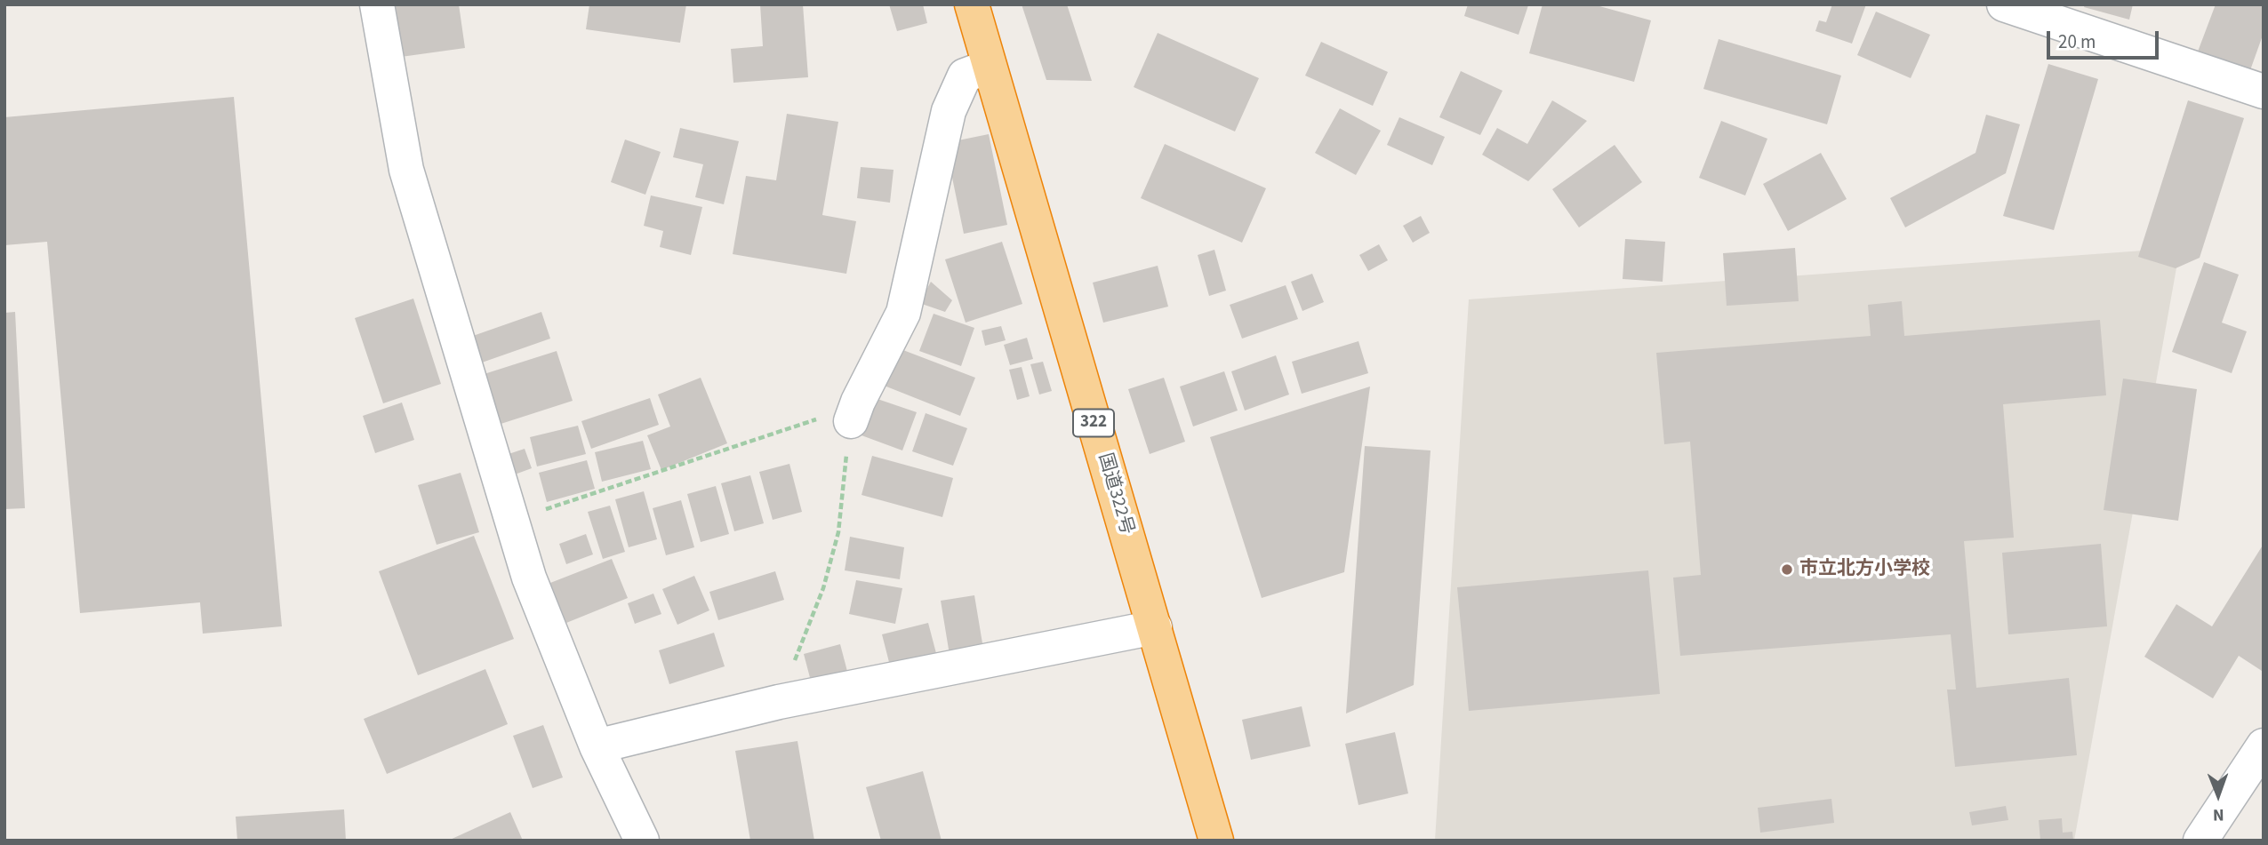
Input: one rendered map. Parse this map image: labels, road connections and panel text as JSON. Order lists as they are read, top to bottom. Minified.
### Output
{"streets":{"highway":["322","国道322号"]},"places":["市立北方小学校"],"scale_bar":"20 m","north":"bottom"}
